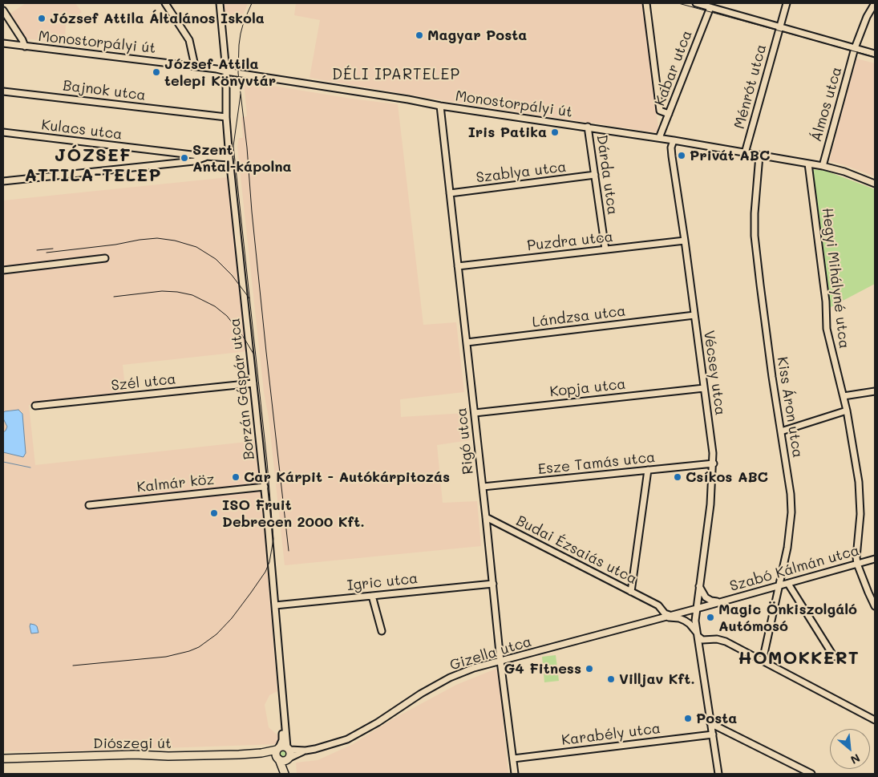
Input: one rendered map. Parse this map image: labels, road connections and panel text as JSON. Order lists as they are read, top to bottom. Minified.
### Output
{"streets":{"main road":["Diószegi út"],"street":["Monostorpályi út","Kabar utca","Ménrót utca","Bajnok utca","Álmos utca","Kulacs utca","Szablya utca","Dárda utca","Puzdra utca","Hegyi Mihályné utca","Lándzsa utca","Vécsey utca","Szél utca","Kopja utca","Borzán Gáspár utca","Kiss Áron utca","Rigó utca","Esze Tamás utca","Kalmár köz","Budai Ézsaiás utca","Szabó Kálmán utca","Igric utca","Gizella utca","Karabély utca"]},"crossings":[["Monostorpályi út","Kabar utca"],["Monostorpályi út","Ménrót utca"],["Monostorpályi út","Álmos utca"],["Monostorpályi út","Dárda utca"],["Monostorpályi út","Hegyi Mihályné utca"],["Monostorpályi út","Vécsey utca"],["Monostorpályi út","Borzán Gáspár utca"],["Monostorpályi út","Kiss Áron utca"],["Monostorpályi út","Rigó utca"],["Bajnok utca","Borzán Gáspár utca"],["Kulacs utca","Borzán Gáspár utca"],["Szablya utca","Dárda utca"],["Szablya utca","Rigó utca"],["Dárda utca","Puzdra utca"],["Puzdra utca","Vécsey utca"],["Puzdra utca","Rigó utca"],["Hegyi Mihályné utca","Szabó Kálmán utca"],["Lándzsa utca","Vécsey utca"],["Lándzsa utca","Rigó utca"],["Vécsey utca","Kopja utca"],["Vécsey utca","Esze Tamás utca"],["Vécsey utca","Szabó Kálmán utca"],["Vécsey utca","Gizella utca"],["Vécsey utca","Karabély utca"],["Szél utca","Borzán Gáspár utca"],["Kopja utca","Rigó utca"],["Borzán Gáspár utca","Kalmár köz"],["Borzán Gáspár utca","Igric utca"],["Borzán Gáspár utca","Gizella utca"],["Borzán Gáspár utca","Diószegi út"],["Kiss Áron utca","Szabó Kálmán utca"],["Rigó utca","Esze Tamás utca"],["Rigó utca","Budai Ézsaiás utca"],["Rigó utca","Igric utca"],["Rigó utca","Gizella utca"],["Rigó utca","Karabély utca"],["Budai Ézsaiás utca","Gizella utca"],["Szabó Kálmán utca","Gizella utca"],["Gizella utca","Diószegi út"]],"districts":["DÉLI IPARTELEP","JÓZSEF ATTILA-TELEP","HOMOKKERT"],"places":["József Attila Általános Iskola","Magyar Posta","József Attila telepi Könyvtár","Iris Patika","Privát ABC","Szent Antal-kápolna","Car Kárpit - Autókárpitozás","Csíkos ABC","ISO Fruit Debrecen 2000 Kft.","Magic Önkiszolgáló Autómosó","G4 Fitness","Villjav Kft.","Posta"],"north":"bottom right"}
